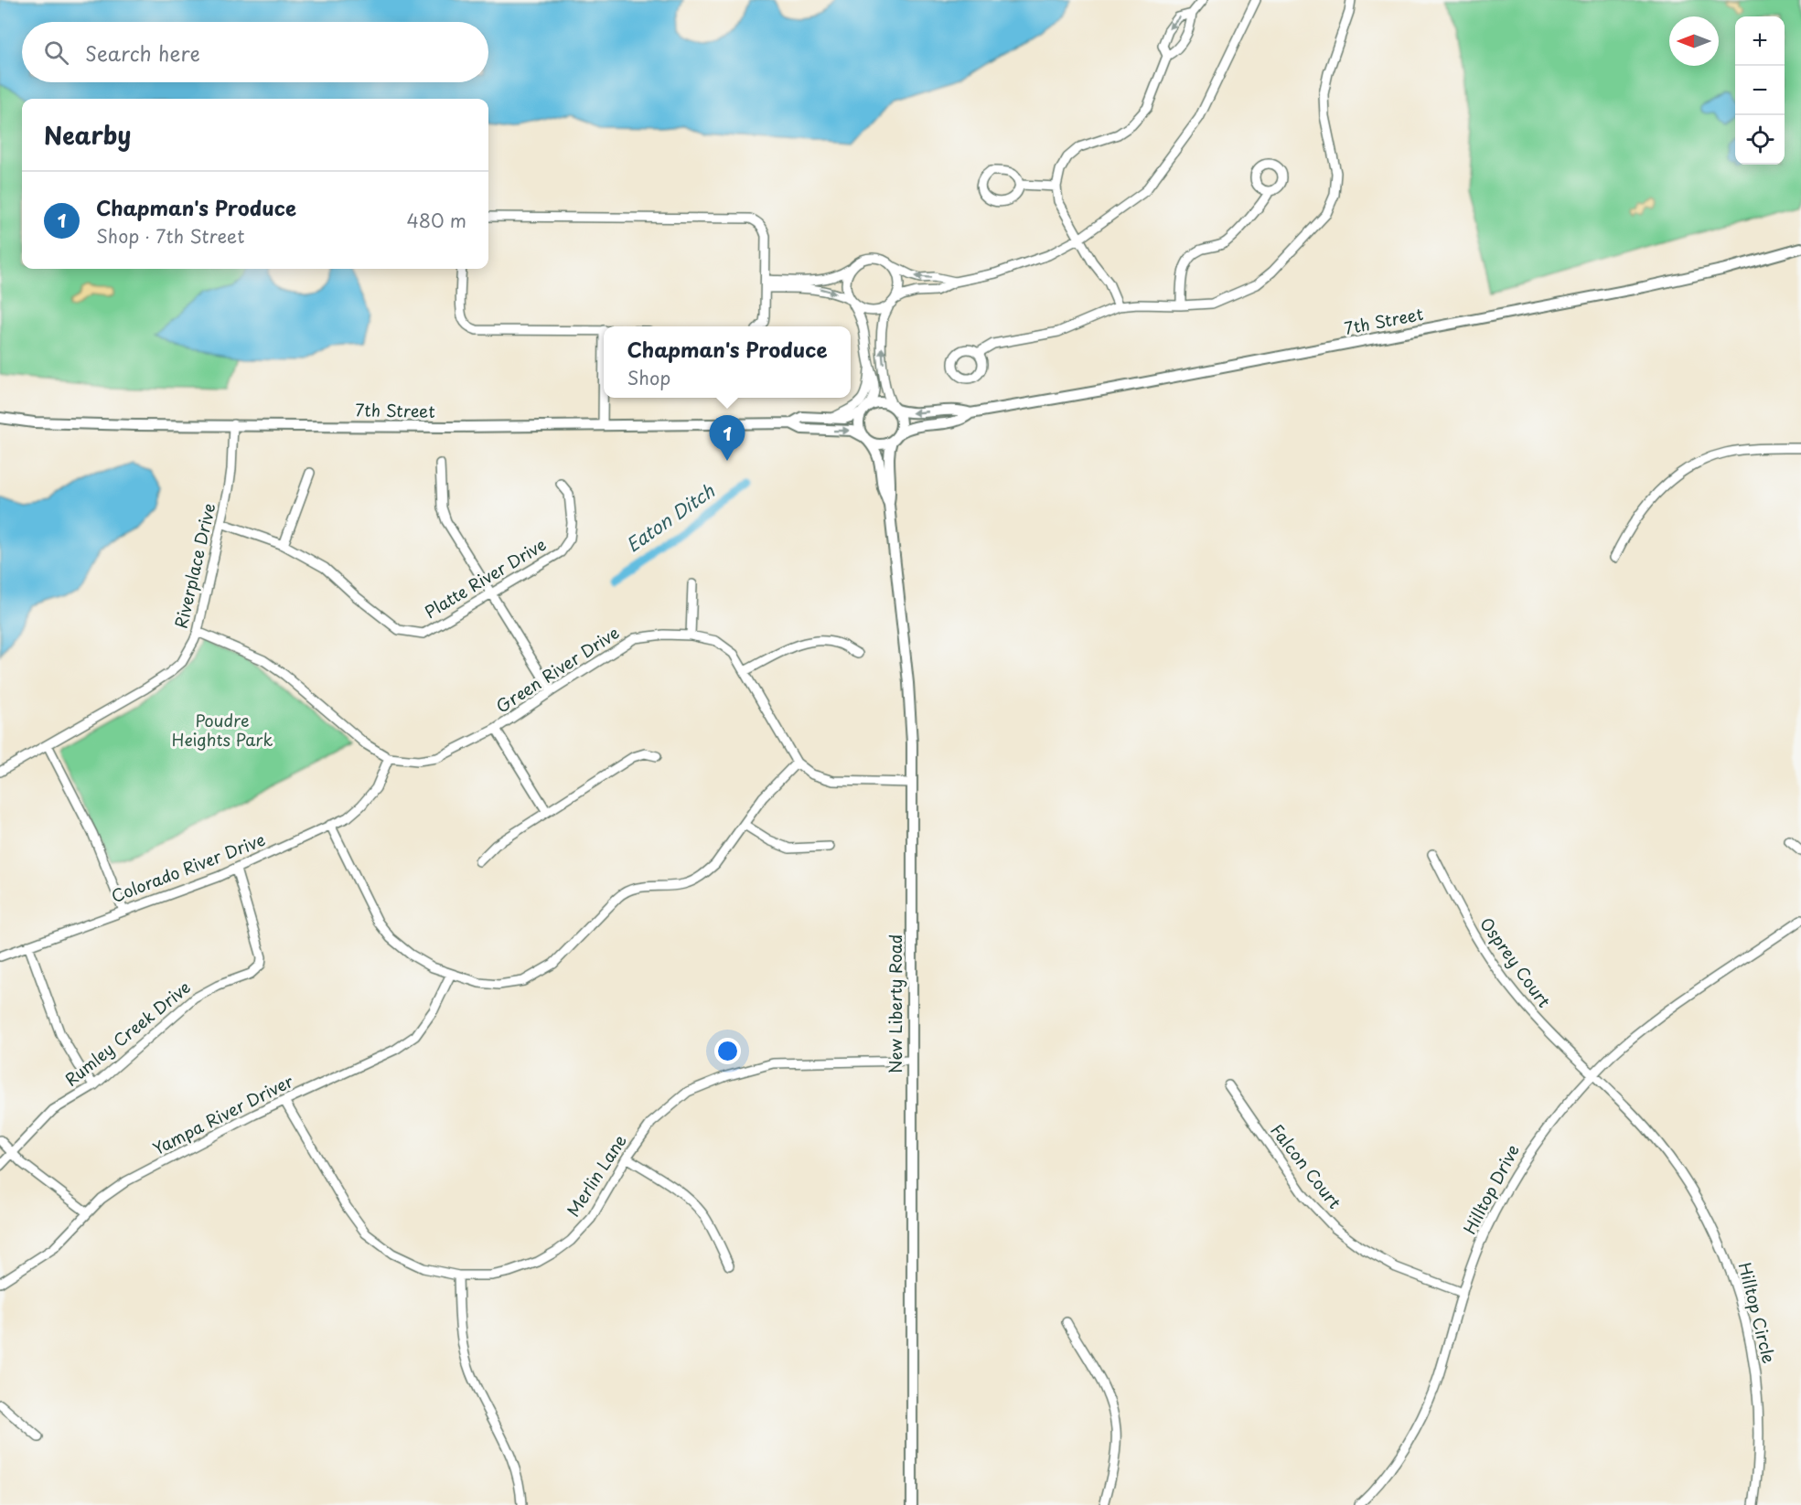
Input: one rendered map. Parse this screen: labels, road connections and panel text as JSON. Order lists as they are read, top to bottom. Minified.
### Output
{"streets":{"street":["7th Street","Riverplace Drive","Platte River Drive","Green River Drive","Colorado River Drive","Osprey Court","New Liberty Road","Rumley Creek Drive","Yampa River Driver","Falcon Court","Merlin Lane","Hilltop Drive","Hilltop Circle"]},"crossings":[["7th Street","Riverplace Drive"],["7th Street","New Liberty Road"],["Riverplace Drive","Platte River Drive"],["Riverplace Drive","Green River Drive"],["Green River Drive","Colorado River Drive"],["Green River Drive","New Liberty Road"],["Colorado River Drive","Rumley Creek Drive"],["Osprey Court","Hilltop Drive"],["Osprey Court","Hilltop Circle"],["New Liberty Road","Merlin Lane"],["Yampa River Driver","Merlin Lane"],["Falcon Court","Hilltop Drive"],["Hilltop Drive","Hilltop Circle"]],"water":["Eaton Ditch"],"parks":["Poudre Heights Park"],"north":"left","page":{"map_buttons":["+","−"],"search":"Search here","heading":"Nearby","list":[{"mark":"1","name":"Chapman's Produce","note":"Shop · 7th Street","value":"480 m"}],"popup":["Chapman's Produce","Shop"],"pins":"1"}}
